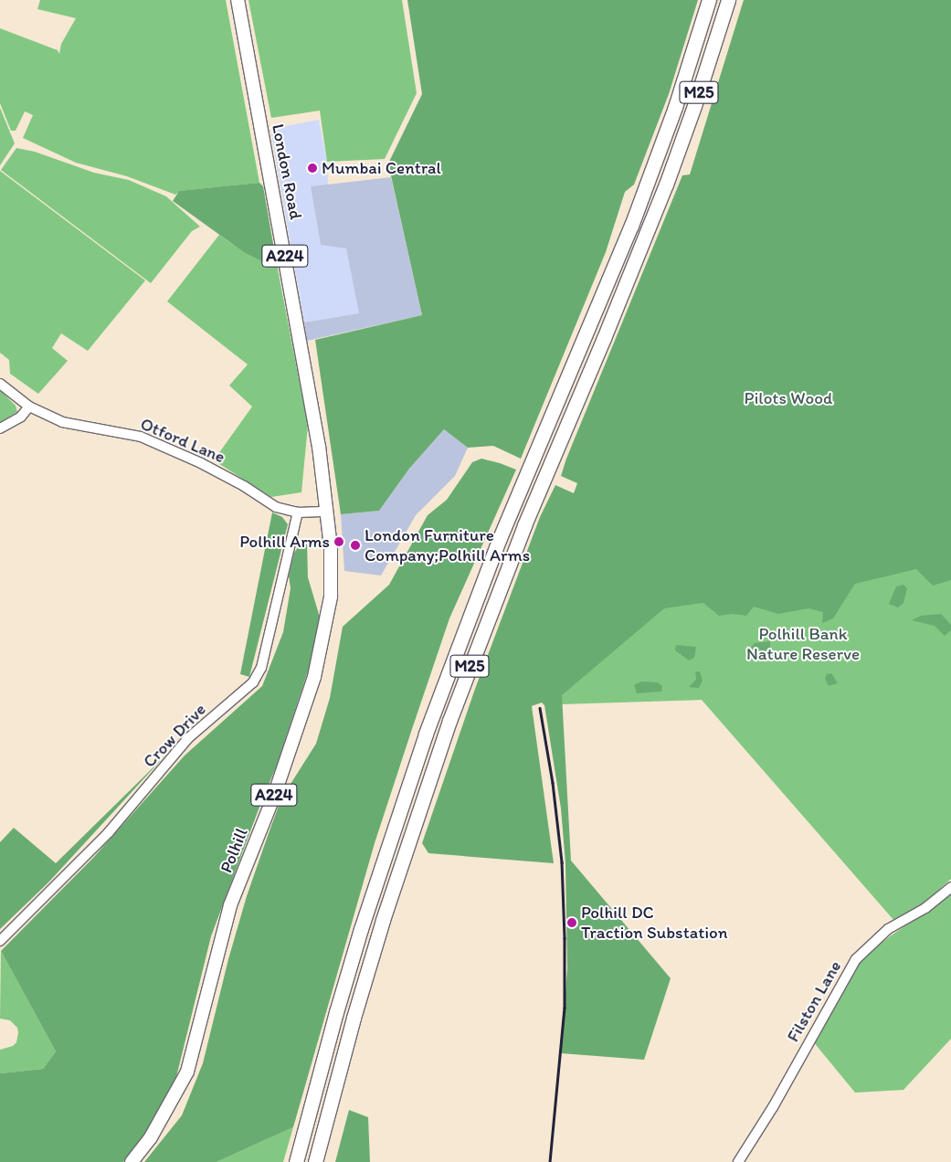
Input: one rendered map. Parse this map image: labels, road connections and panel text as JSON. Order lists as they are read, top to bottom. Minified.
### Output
{"streets":{"highway":["M25"],"main road":["London Road","A224","Polhill"],"street":["Otford Lane","Crow Drive","Filston Lane"]},"crossings":[["London Road","Otford Lane"],["London Road","Polhill"],["Otford Lane","Crow Drive"],["Otford Lane","Polhill"]],"parks":["Pilots Wood","Polhill Bank Nature Reserve"],"places":["Mumbai Central","Polhill Arms","London Furniture Company;Polhill Arms","Polhill DC Traction Substation"]}
